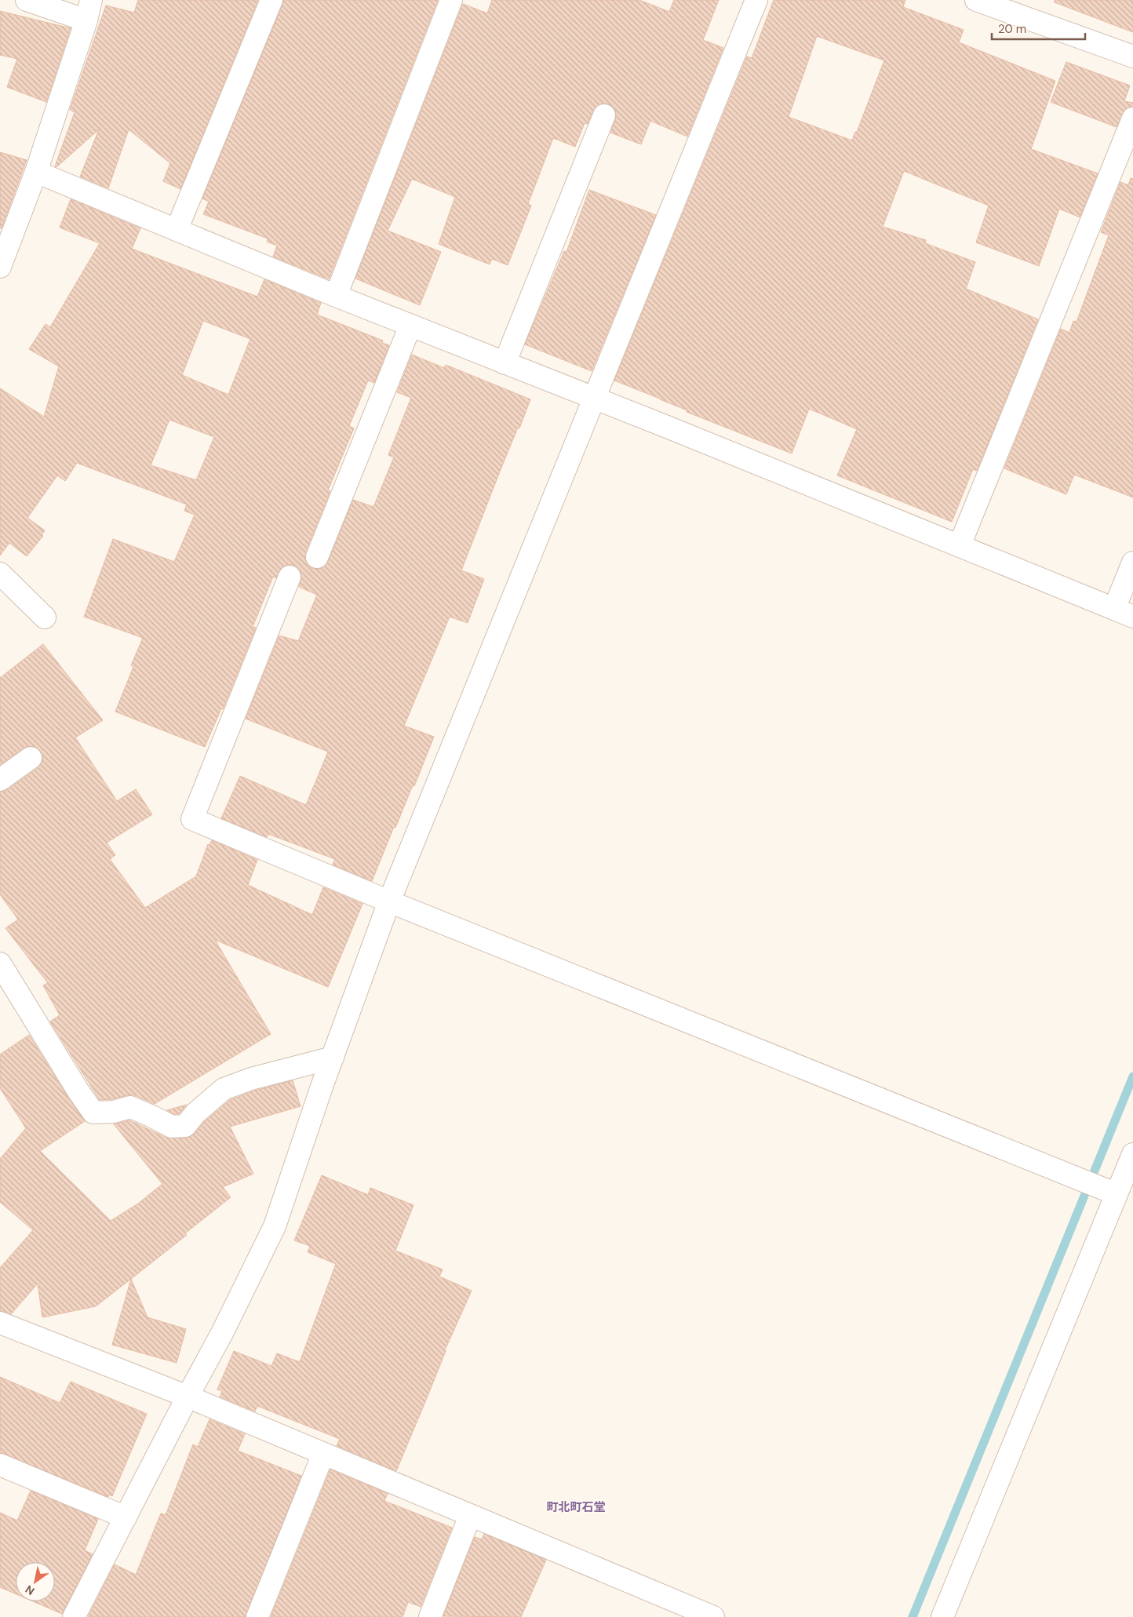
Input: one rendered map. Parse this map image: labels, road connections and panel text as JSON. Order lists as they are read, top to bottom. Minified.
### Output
{"districts":["町北町石堂"],"scale_bar":"20 m","north":"bottom left"}
